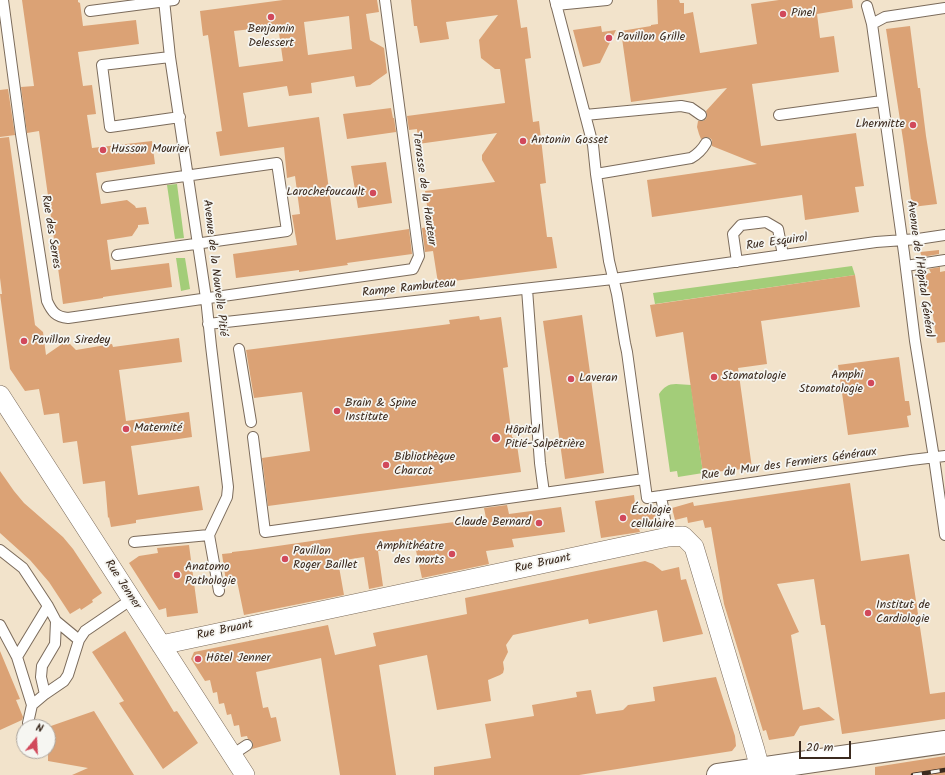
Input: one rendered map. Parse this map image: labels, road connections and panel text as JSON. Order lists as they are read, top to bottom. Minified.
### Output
{"streets":{"street":["Rue Bruant","Rue Jenner"],"lane":["Terrasse de la Hauteur","Rue des Serres","Rue Esquirol","Avenue de la Nouvelle Pitié","Avenue de l'Hôpital Général","Rampe Rambuteau","Rue du Mur des Fermiers Généraux"]},"crossings":[["Terrasse de la Hauteur","Rue des Serres"],["Terrasse de la Hauteur","Avenue de la Nouvelle Pitié"],["Rue des Serres","Avenue de la Nouvelle Pitié"],["Rue Esquirol","Avenue de l'Hôpital Général"],["Rue Esquirol","Rampe Rambuteau"],["Avenue de la Nouvelle Pitié","Rampe Rambuteau"],["Avenue de l'Hôpital Général","Rue du Mur des Fermiers Généraux"],["Rue Bruant","Rue Jenner"]],"places":["Pinel","Benjamin Delessert","Pavillon Grille","Lhermitte","Antonin Gosset","Husson Mourier","Larochefoucault","Pavillon Siredey","Stomatologie","Laveran","Amphi Stomatologie","Brain & Spine Institute","Maternité","Hôpital Pitié-Salpêtrière","Bibliothèque Charcot","Écologie cellulaire","Claude Bernard","Amphithéatre des morts","Pavillon Roger Baillet","Anatomo Pathologie","Institut de Cardiologie","Hôtel Jenner"],"scale_bar":"20 m","north":"top"}
